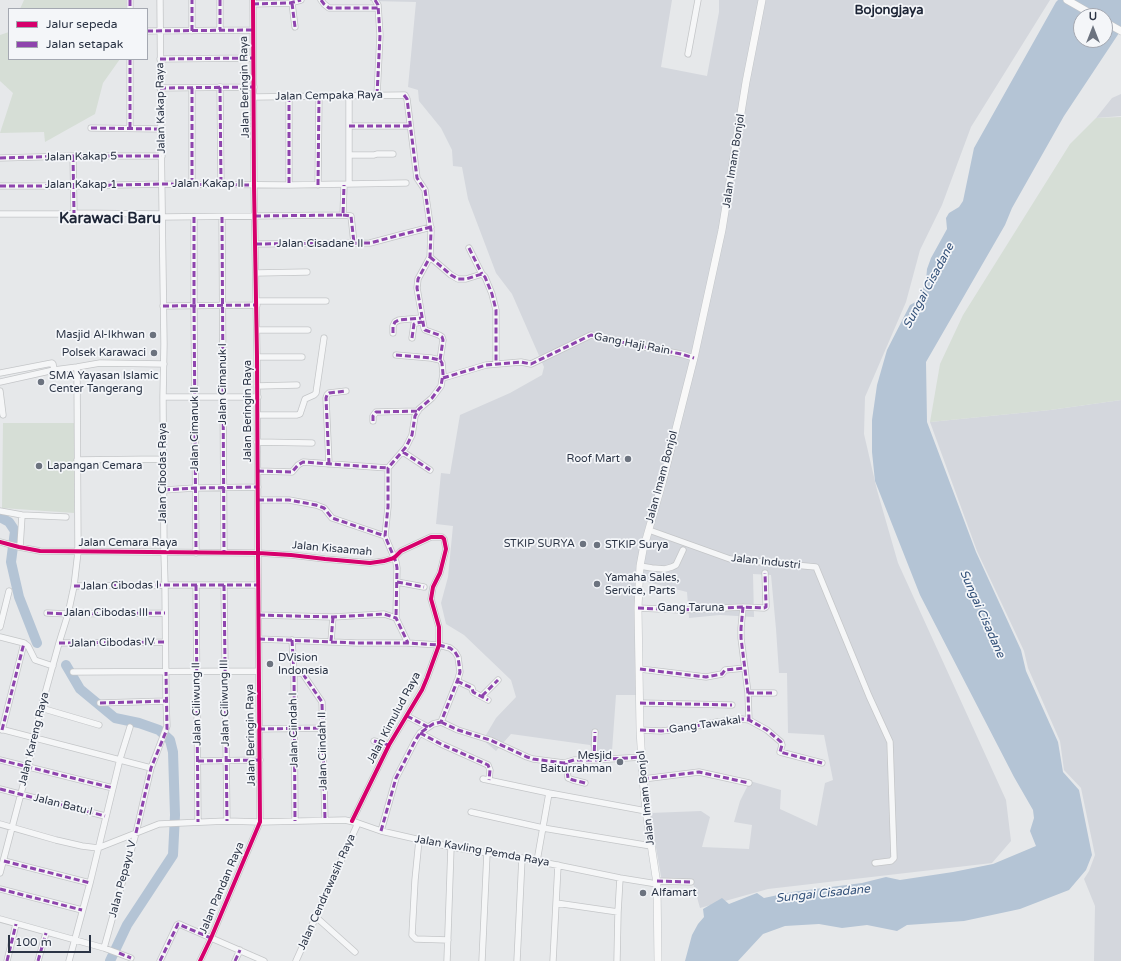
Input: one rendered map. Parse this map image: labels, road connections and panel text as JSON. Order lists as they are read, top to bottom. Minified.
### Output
{"streets":{"main road":["Jalan Imam Bonjol"],"street":["Jalan Beringin Raya","Jalan Cempaka Raya","Jalan Kakap Raya","Jalan Kakap 5","Jalan Kakap II","Jalan Kakap 1","Jalan Cisadane II","Gang Haji Rain","Jalan Cimanuk I","Jalan Cimanuk II","Jalan Cibodas Raya","Jalan Cemara Raya","Jalan Kisaamah","Jalan Industri","Jalan Cibodas I","Gang Taruna","Jalan Cibodas III","Jalan Cibodas IV","Jalan Ciliwung III","Jalan Ciliwung II","Jalan Kimulud Raya","Gang Tawakal","Jalan Ciindah I","Jalan Kareng Raya","Jalan Ciindah II","Jalan Batu I","Jalan Kavling Pemda Raya","Jalan Pepayu V","Jalan Pandan Raya","Jalan Cendrawasih Raya"]},"crossings":[["Jalan Beringin Raya","Jalan Cempaka Raya"],["Jalan Beringin Raya","Jalan Kakap II"],["Jalan Beringin Raya","Jalan Cisadane II"],["Jalan Beringin Raya","Jalan Cemara Raya"],["Jalan Beringin Raya","Jalan Kisaamah"],["Jalan Beringin Raya","Jalan Cibodas I"],["Jalan Beringin Raya","Jalan Kavling Pemda Raya"],["Jalan Beringin Raya","Jalan Pandan Raya"],["Jalan Kakap Raya","Jalan Kakap 5"],["Jalan Kakap Raya","Jalan Kakap II"],["Jalan Kakap Raya","Jalan Kakap 1"],["Jalan Kakap Raya","Jalan Cibodas Raya"],["Jalan Imam Bonjol","Gang Haji Rain"],["Jalan Imam Bonjol","Jalan Industri"],["Jalan Imam Bonjol","Gang Taruna"],["Jalan Imam Bonjol","Gang Tawakal"],["Jalan Imam Bonjol","Jalan Kavling Pemda Raya"],["Jalan Kakap II","Jalan Kakap 1"],["Jalan Cimanuk I","Jalan Cemara Raya"],["Jalan Cimanuk II","Jalan Cemara Raya"],["Jalan Cibodas Raya","Jalan Cemara Raya"],["Jalan Cibodas Raya","Jalan Cibodas I"],["Jalan Cibodas Raya","Jalan Cibodas III"],["Jalan Cibodas Raya","Jalan Cibodas IV"],["Jalan Cibodas Raya","Jalan Pepayu V"],["Jalan Cemara Raya","Jalan Kisaamah"],["Jalan Kisaamah","Jalan Kimulud Raya"],["Jalan Cibodas I","Jalan Ciliwung III"],["Jalan Cibodas I","Jalan Ciliwung II"],["Jalan Cibodas IV","Jalan Kareng Raya"],["Jalan Ciliwung III","Jalan Kavling Pemda Raya"],["Jalan Ciliwung II","Jalan Kavling Pemda Raya"],["Jalan Kimulud Raya","Jalan Kavling Pemda Raya"],["Jalan Ciindah I","Jalan Ciindah II"],["Jalan Ciindah I","Jalan Kavling Pemda Raya"],["Jalan Kareng Raya","Jalan Batu I"],["Jalan Ciindah II","Jalan Kavling Pemda Raya"],["Jalan Kavling Pemda Raya","Jalan Pepayu V"],["Jalan Kavling Pemda Raya","Jalan Pandan Raya"],["Jalan Kavling Pemda Raya","Jalan Cendrawasih Raya"]],"districts":["Bojongjaya","Karawaci Baru"],"water":["Sungai Cisadane"],"places":["Masjid Al-Ikhwan","Polsek Karawaci","SMA Yayasan Islamic Center Tangerang","Roof Mart","Lapangan Cemara","STKIP SURYA","STKIP Surya","Yamaha Sales, Service, Parts","DVision Indonesia","Mesjid Baiturrahman","Alfamart"],"legend":["Jalur sepeda","Jalan setapak"],"scale_bar":"100 m","north":"top"}
